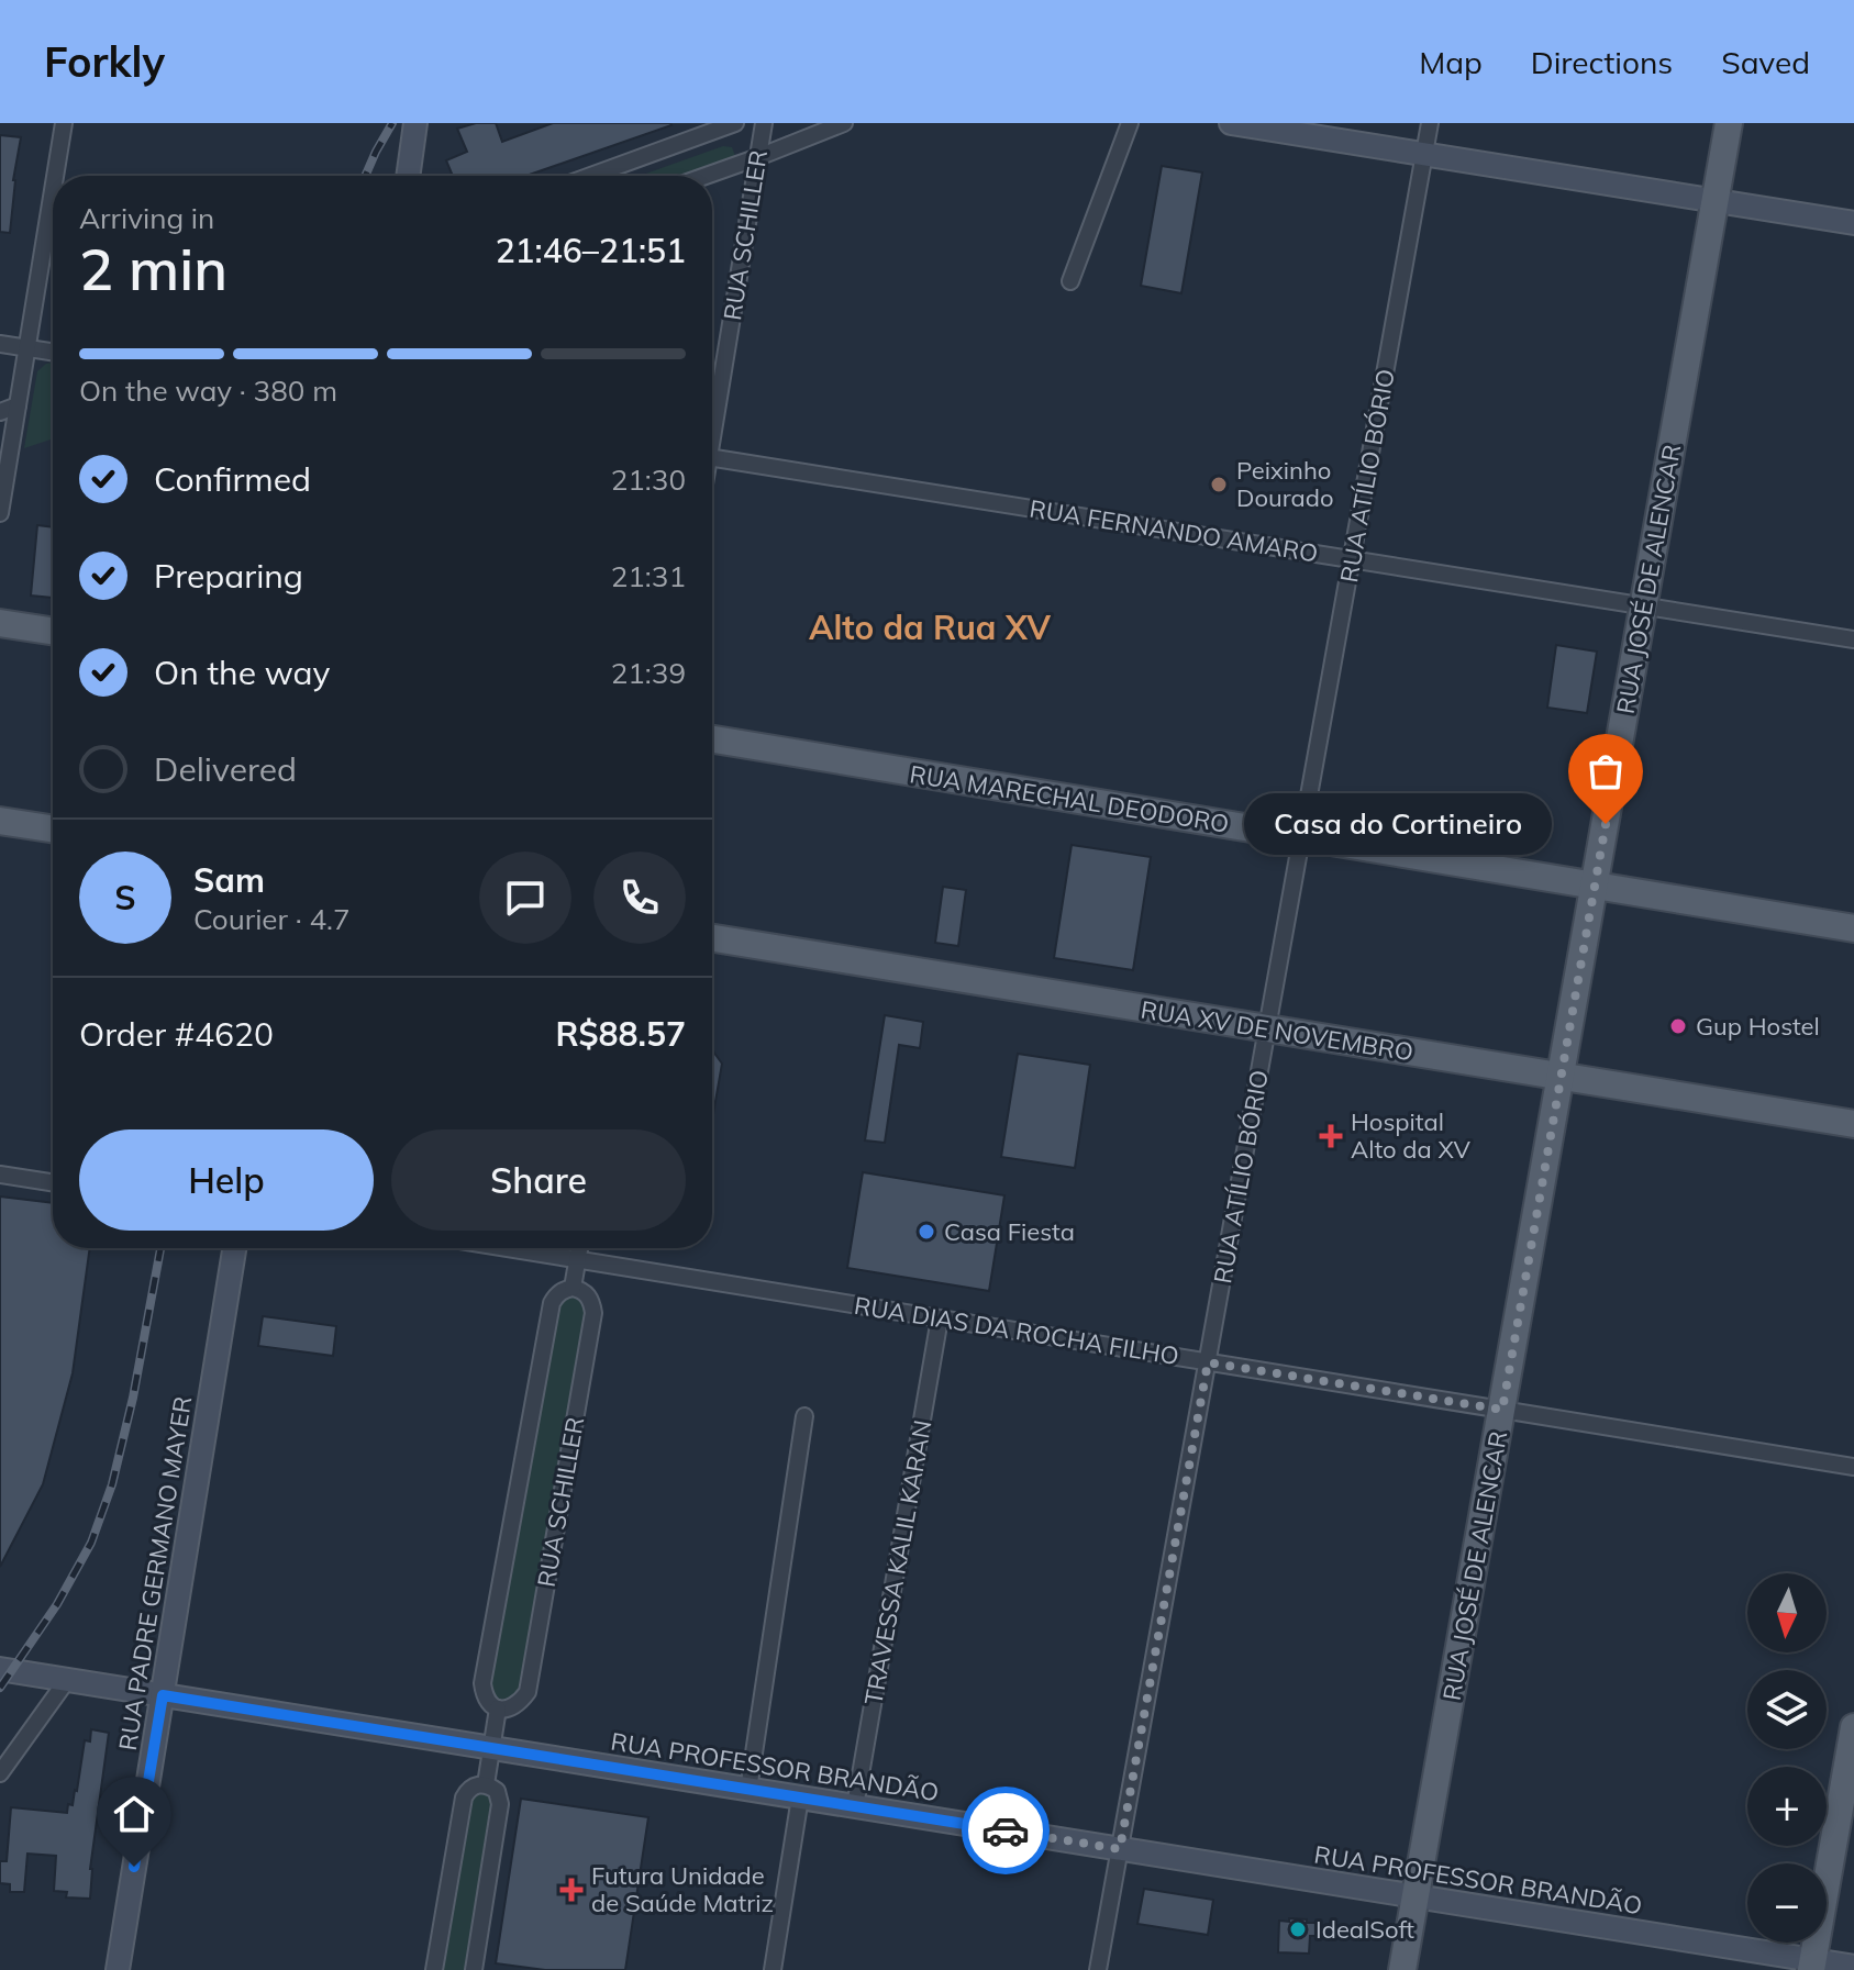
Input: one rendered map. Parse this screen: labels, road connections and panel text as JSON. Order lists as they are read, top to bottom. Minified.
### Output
{"streets":{"main road":["RUA JOSÉ DE ALENCAR","RUA MARECHAL DEODORO","RUA XV DE NOVEMBRO","RUA PADRE GERMANO MAYER","RUA PROFESSOR BRANDÃO"],"street":["RUA SCHILLER","RUA ATÍLIO BÓRIO","RUA FERNANDO AMARO","RUA DIAS DA ROCHA FILHO","TRAVESSA KALIL KARAN"]},"crossings":[["RUA SCHILLER","RUA DIAS DA ROCHA FILHO"],["RUA SCHILLER","RUA PROFESSOR BRANDÃO"],["RUA ATÍLIO BÓRIO","RUA FERNANDO AMARO"],["RUA ATÍLIO BÓRIO","RUA MARECHAL DEODORO"],["RUA ATÍLIO BÓRIO","RUA XV DE NOVEMBRO"],["RUA ATÍLIO BÓRIO","RUA DIAS DA ROCHA FILHO"],["RUA ATÍLIO BÓRIO","RUA PROFESSOR BRANDÃO"],["RUA FERNANDO AMARO","RUA JOSÉ DE ALENCAR"],["RUA JOSÉ DE ALENCAR","RUA MARECHAL DEODORO"],["RUA JOSÉ DE ALENCAR","RUA XV DE NOVEMBRO"],["RUA JOSÉ DE ALENCAR","RUA DIAS DA ROCHA FILHO"],["RUA JOSÉ DE ALENCAR","RUA PROFESSOR BRANDÃO"],["RUA DIAS DA ROCHA FILHO","TRAVESSA KALIL KARAN"],["TRAVESSA KALIL KARAN","RUA PROFESSOR BRANDÃO"],["RUA PADRE GERMANO MAYER","RUA PROFESSOR BRANDÃO"]],"districts":["Alto da Rua XV"],"places":{"other":["Peixinho Dourado","Casa do Cortineiro","Gup Hostel","Casa Fiesta","IdealSoft"],"health":["Hospital Alto da XV","Futura Unidade de Saúde Matriz"]},"north":"bottom","page":{"header":"Forkly","nav":["Map","Directions","Saved"],"heading":["2 min","Arriving in","21:46–21:51"],"panel":["Sam","Courier · 4.7","Order #4620","R$88.57"],"bar":"On the way · 380 m","list":[["Confirmed","21:30"],["Preparing","21:31"],["On the way","21:39"],"Delivered"],"bubble":"Casa do Cortineiro","round":"S","buttons":["Help","Share"],"map_buttons":["+","−"]}}
